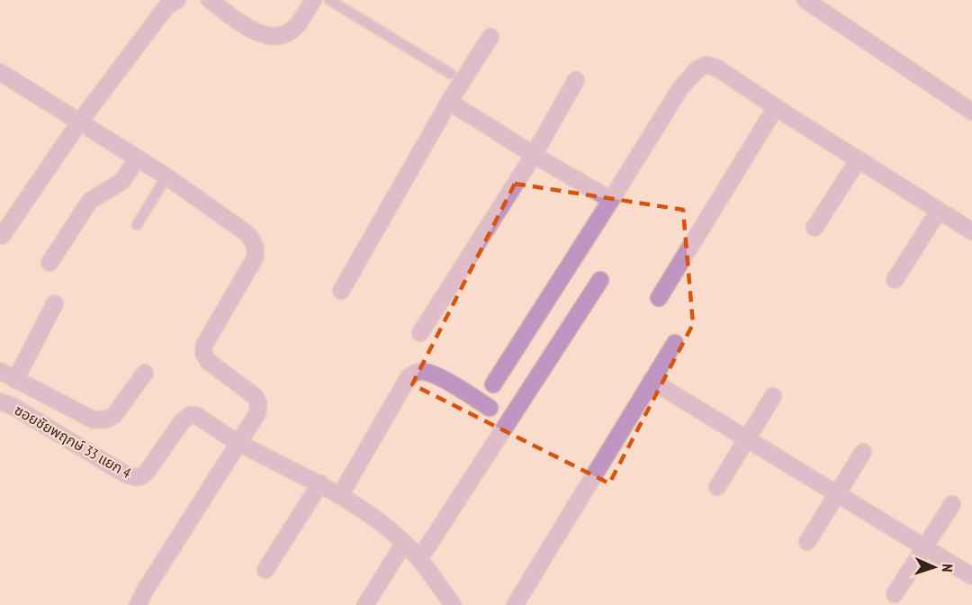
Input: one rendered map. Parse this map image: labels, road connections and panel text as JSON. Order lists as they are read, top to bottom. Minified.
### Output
{"streets":{"street":["ซอยชัยพฤกษ์ 33 แยก 4"]},"north":"right"}
